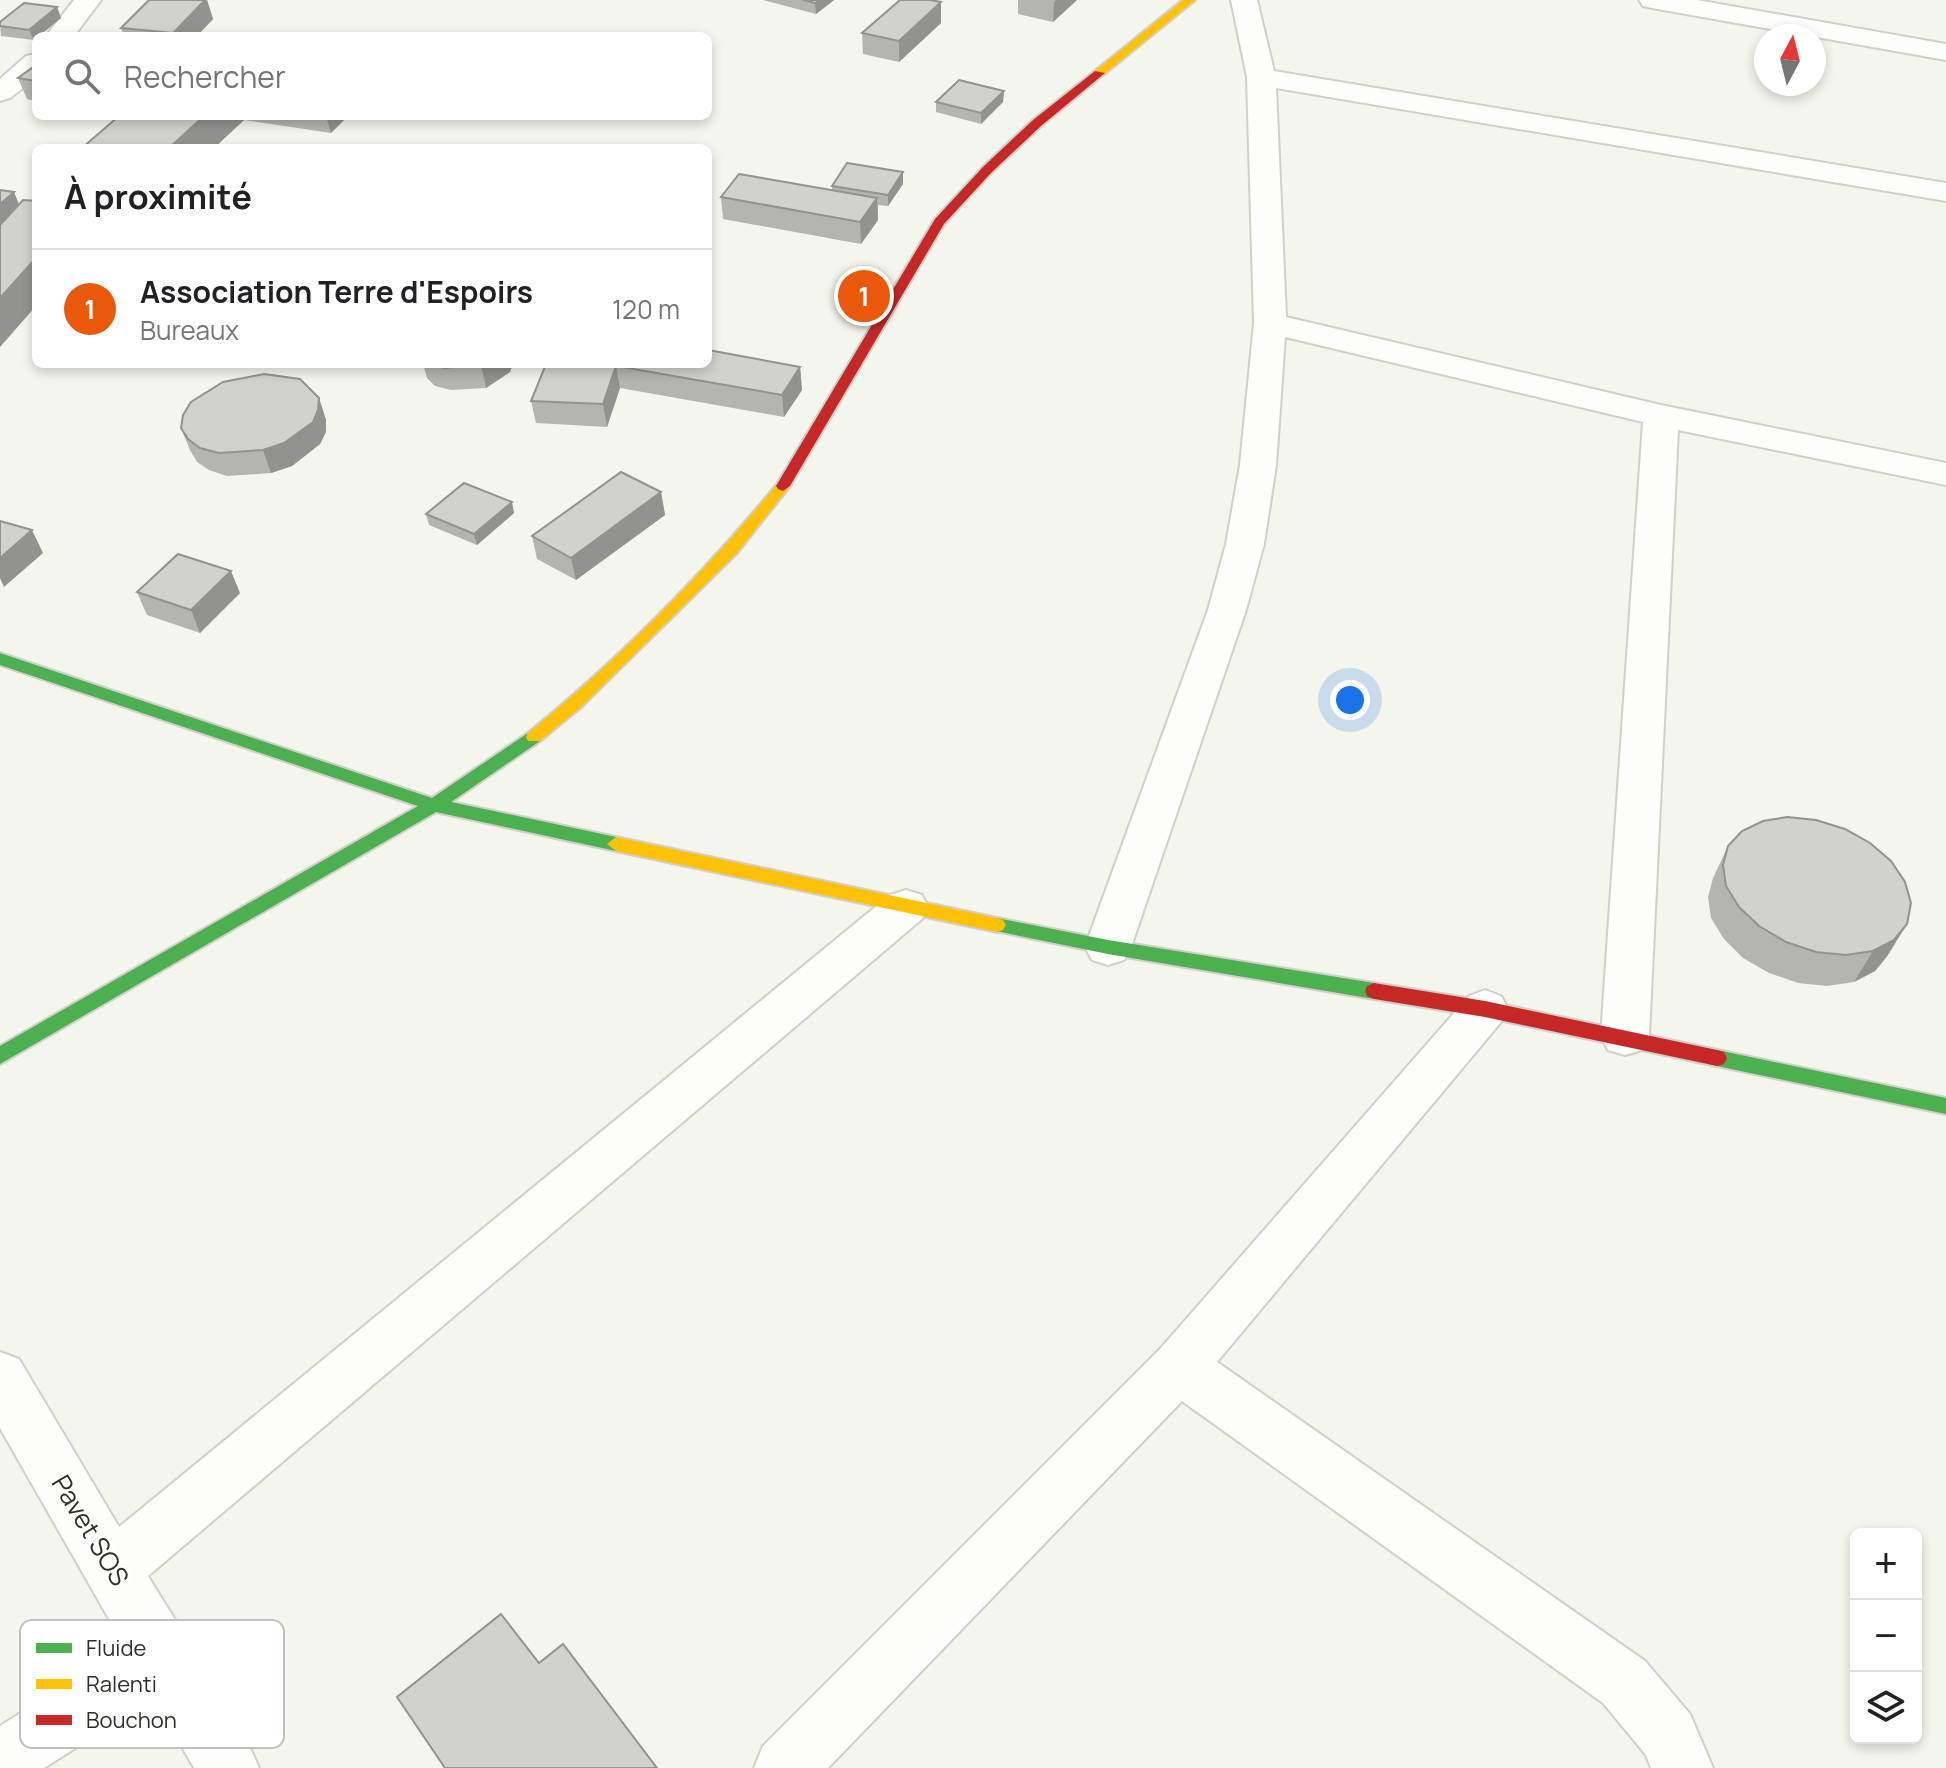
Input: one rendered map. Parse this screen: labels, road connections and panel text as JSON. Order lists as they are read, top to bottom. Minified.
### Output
{"streets":{"street":["Pavet SOS"]},"legend":["Fluide","Ralenti","Bouchon"],"north":"top","page":{"search":"Rechercher","heading":"À proximité","list":[{"mark":"1","name":"Association Terre d'Espoirs","note":"Bureaux","value":"120 m"}],"pins":"1","map_buttons":["+","−"]}}
